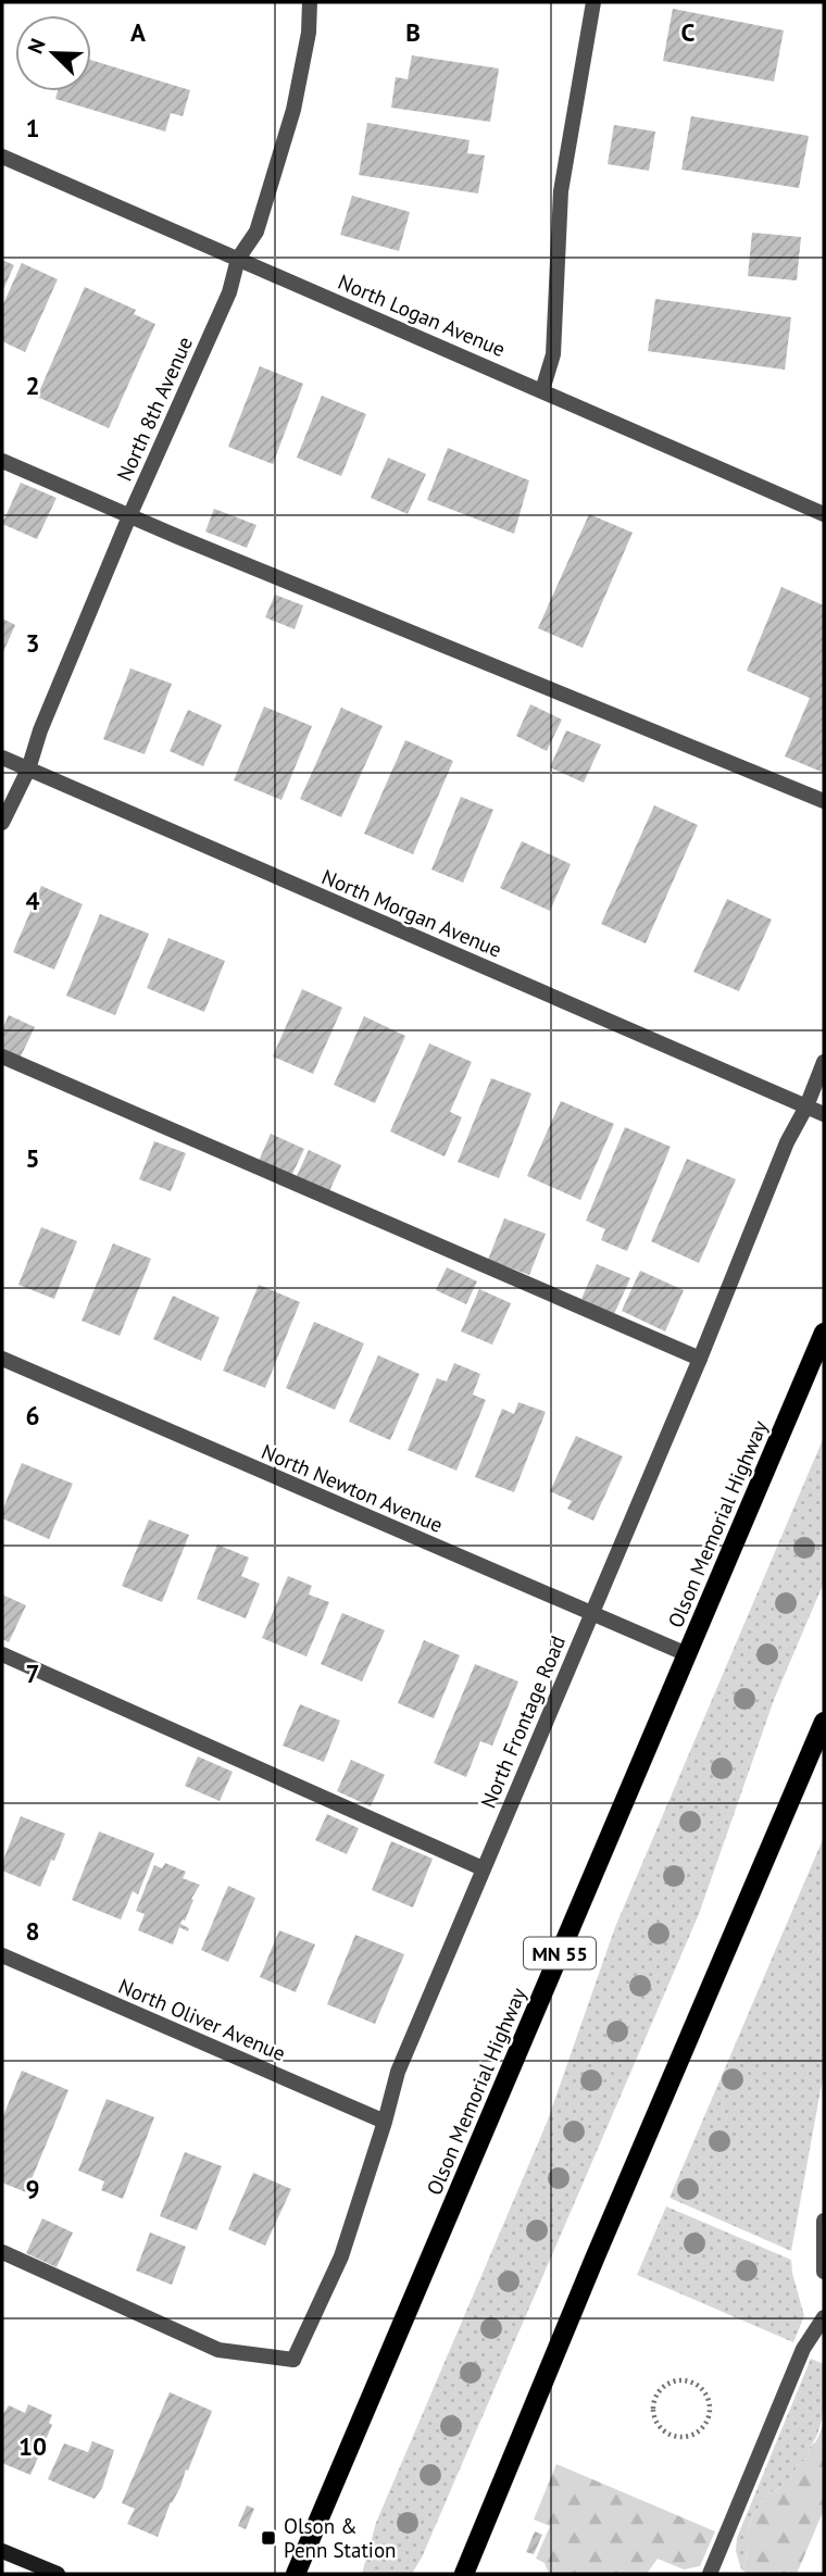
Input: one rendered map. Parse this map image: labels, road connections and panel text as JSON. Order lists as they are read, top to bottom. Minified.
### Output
{"streets":{"main road":["Olson Memorial Highway","MN 55"],"street":["North Logan Avenue","North 8th Avenue","North Morgan Avenue","North Newton Avenue","North Frontage Road","North Oliver Avenue"]},"crossings":[["North Logan Avenue","North 8th Avenue"],["North 8th Avenue","North Morgan Avenue"],["North Morgan Avenue","North Frontage Road"],["North Newton Avenue","Olson Memorial Highway"],["North Newton Avenue","North Frontage Road"],["North Frontage Road","North Oliver Avenue"]],"places":{"transit":["Olson & Penn Station"]},"north":"top left","grid":{"columns":["A","B","C"],"rows":["1","2","3","4","5","6","7","8","9","10"]}}
